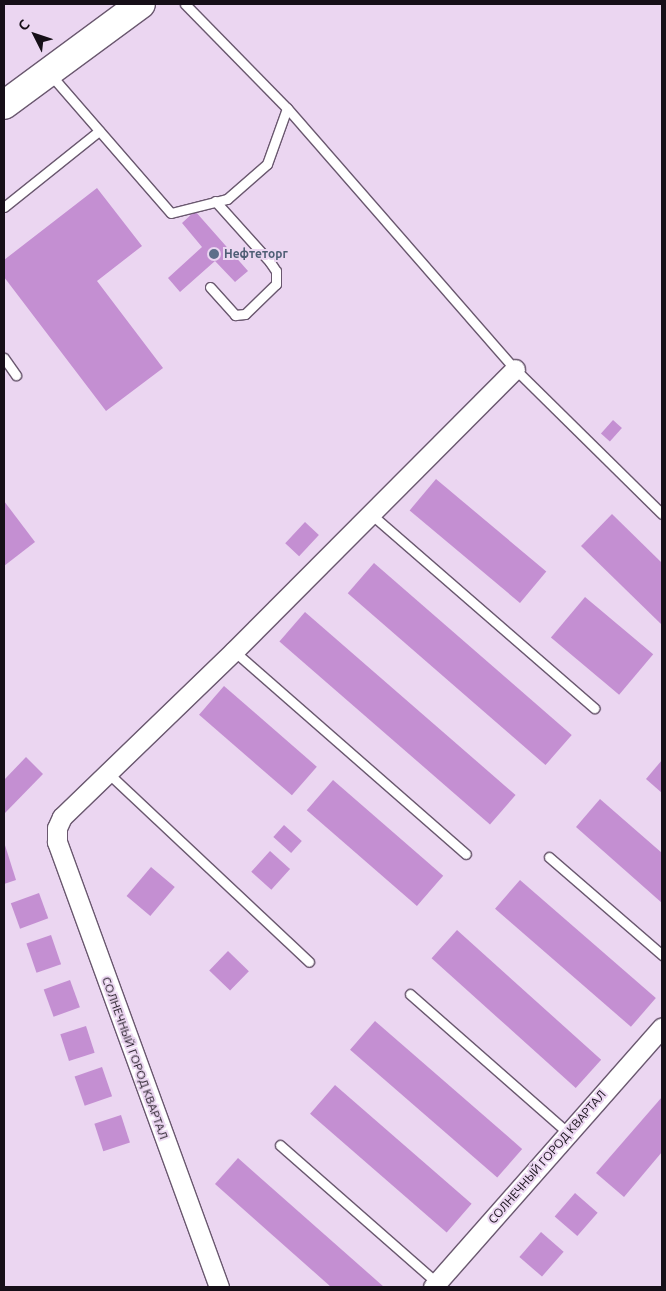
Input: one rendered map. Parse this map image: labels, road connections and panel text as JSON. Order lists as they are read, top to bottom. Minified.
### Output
{"streets":{"street":["СОЛНЕЧНЫЙ ГОРОД КВАРТАЛ"]},"places":["Нефтеторг"],"north":"top left"}
